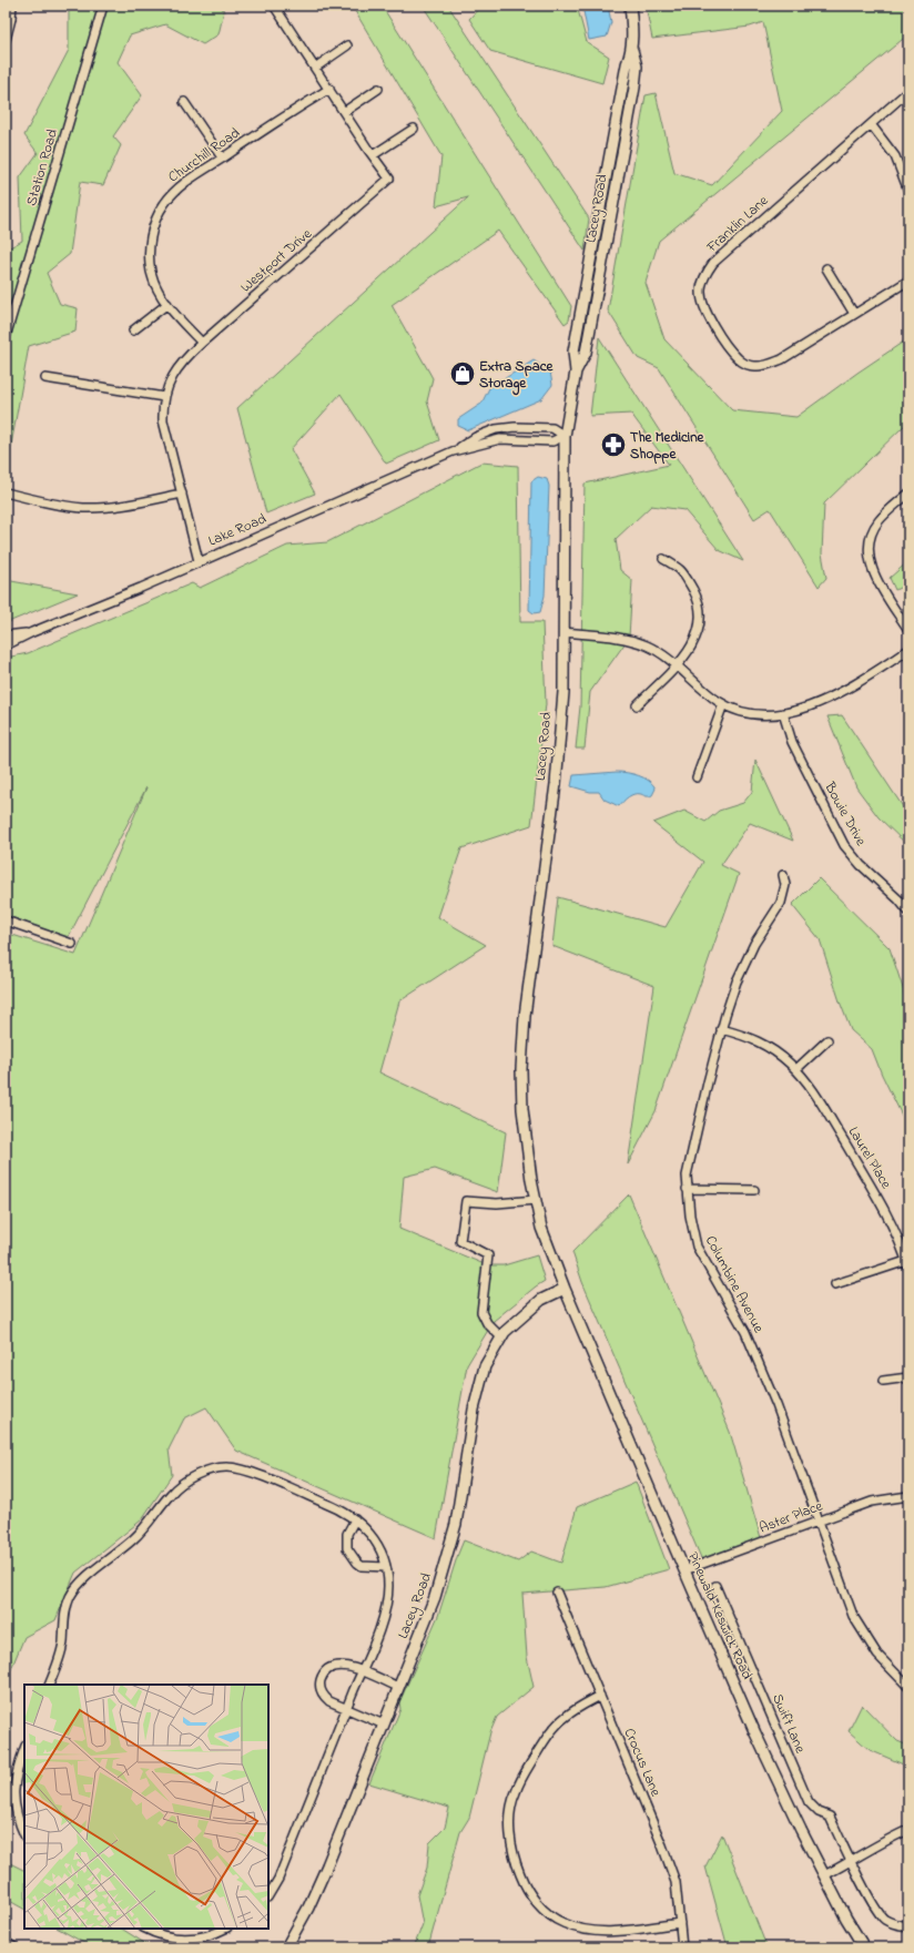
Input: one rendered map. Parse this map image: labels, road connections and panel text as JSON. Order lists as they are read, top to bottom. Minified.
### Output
{"streets":{"main road":["Lacey Road","Pinewald-Keswick Road"],"street":["Churchill Road","Station Road","Franklin Lane","Westport Drive","Lake Road","Bowie Drive","Laurel Place","Columbine Avenue","Aster Place","Swift Lane","Crocus Lane"]},"crossings":[["Churchill Road","Westport Drive"],["Lacey Road","Lake Road"],["Lacey Road","Pinewald-Keswick Road"],["Westport Drive","Lake Road"],["Laurel Place","Columbine Avenue"],["Columbine Avenue","Aster Place"],["Aster Place","Pinewald-Keswick Road"]],"places":{"shop":["Extra Space Storage"],"pharmacy":["The Medicine Shoppe"]}}
